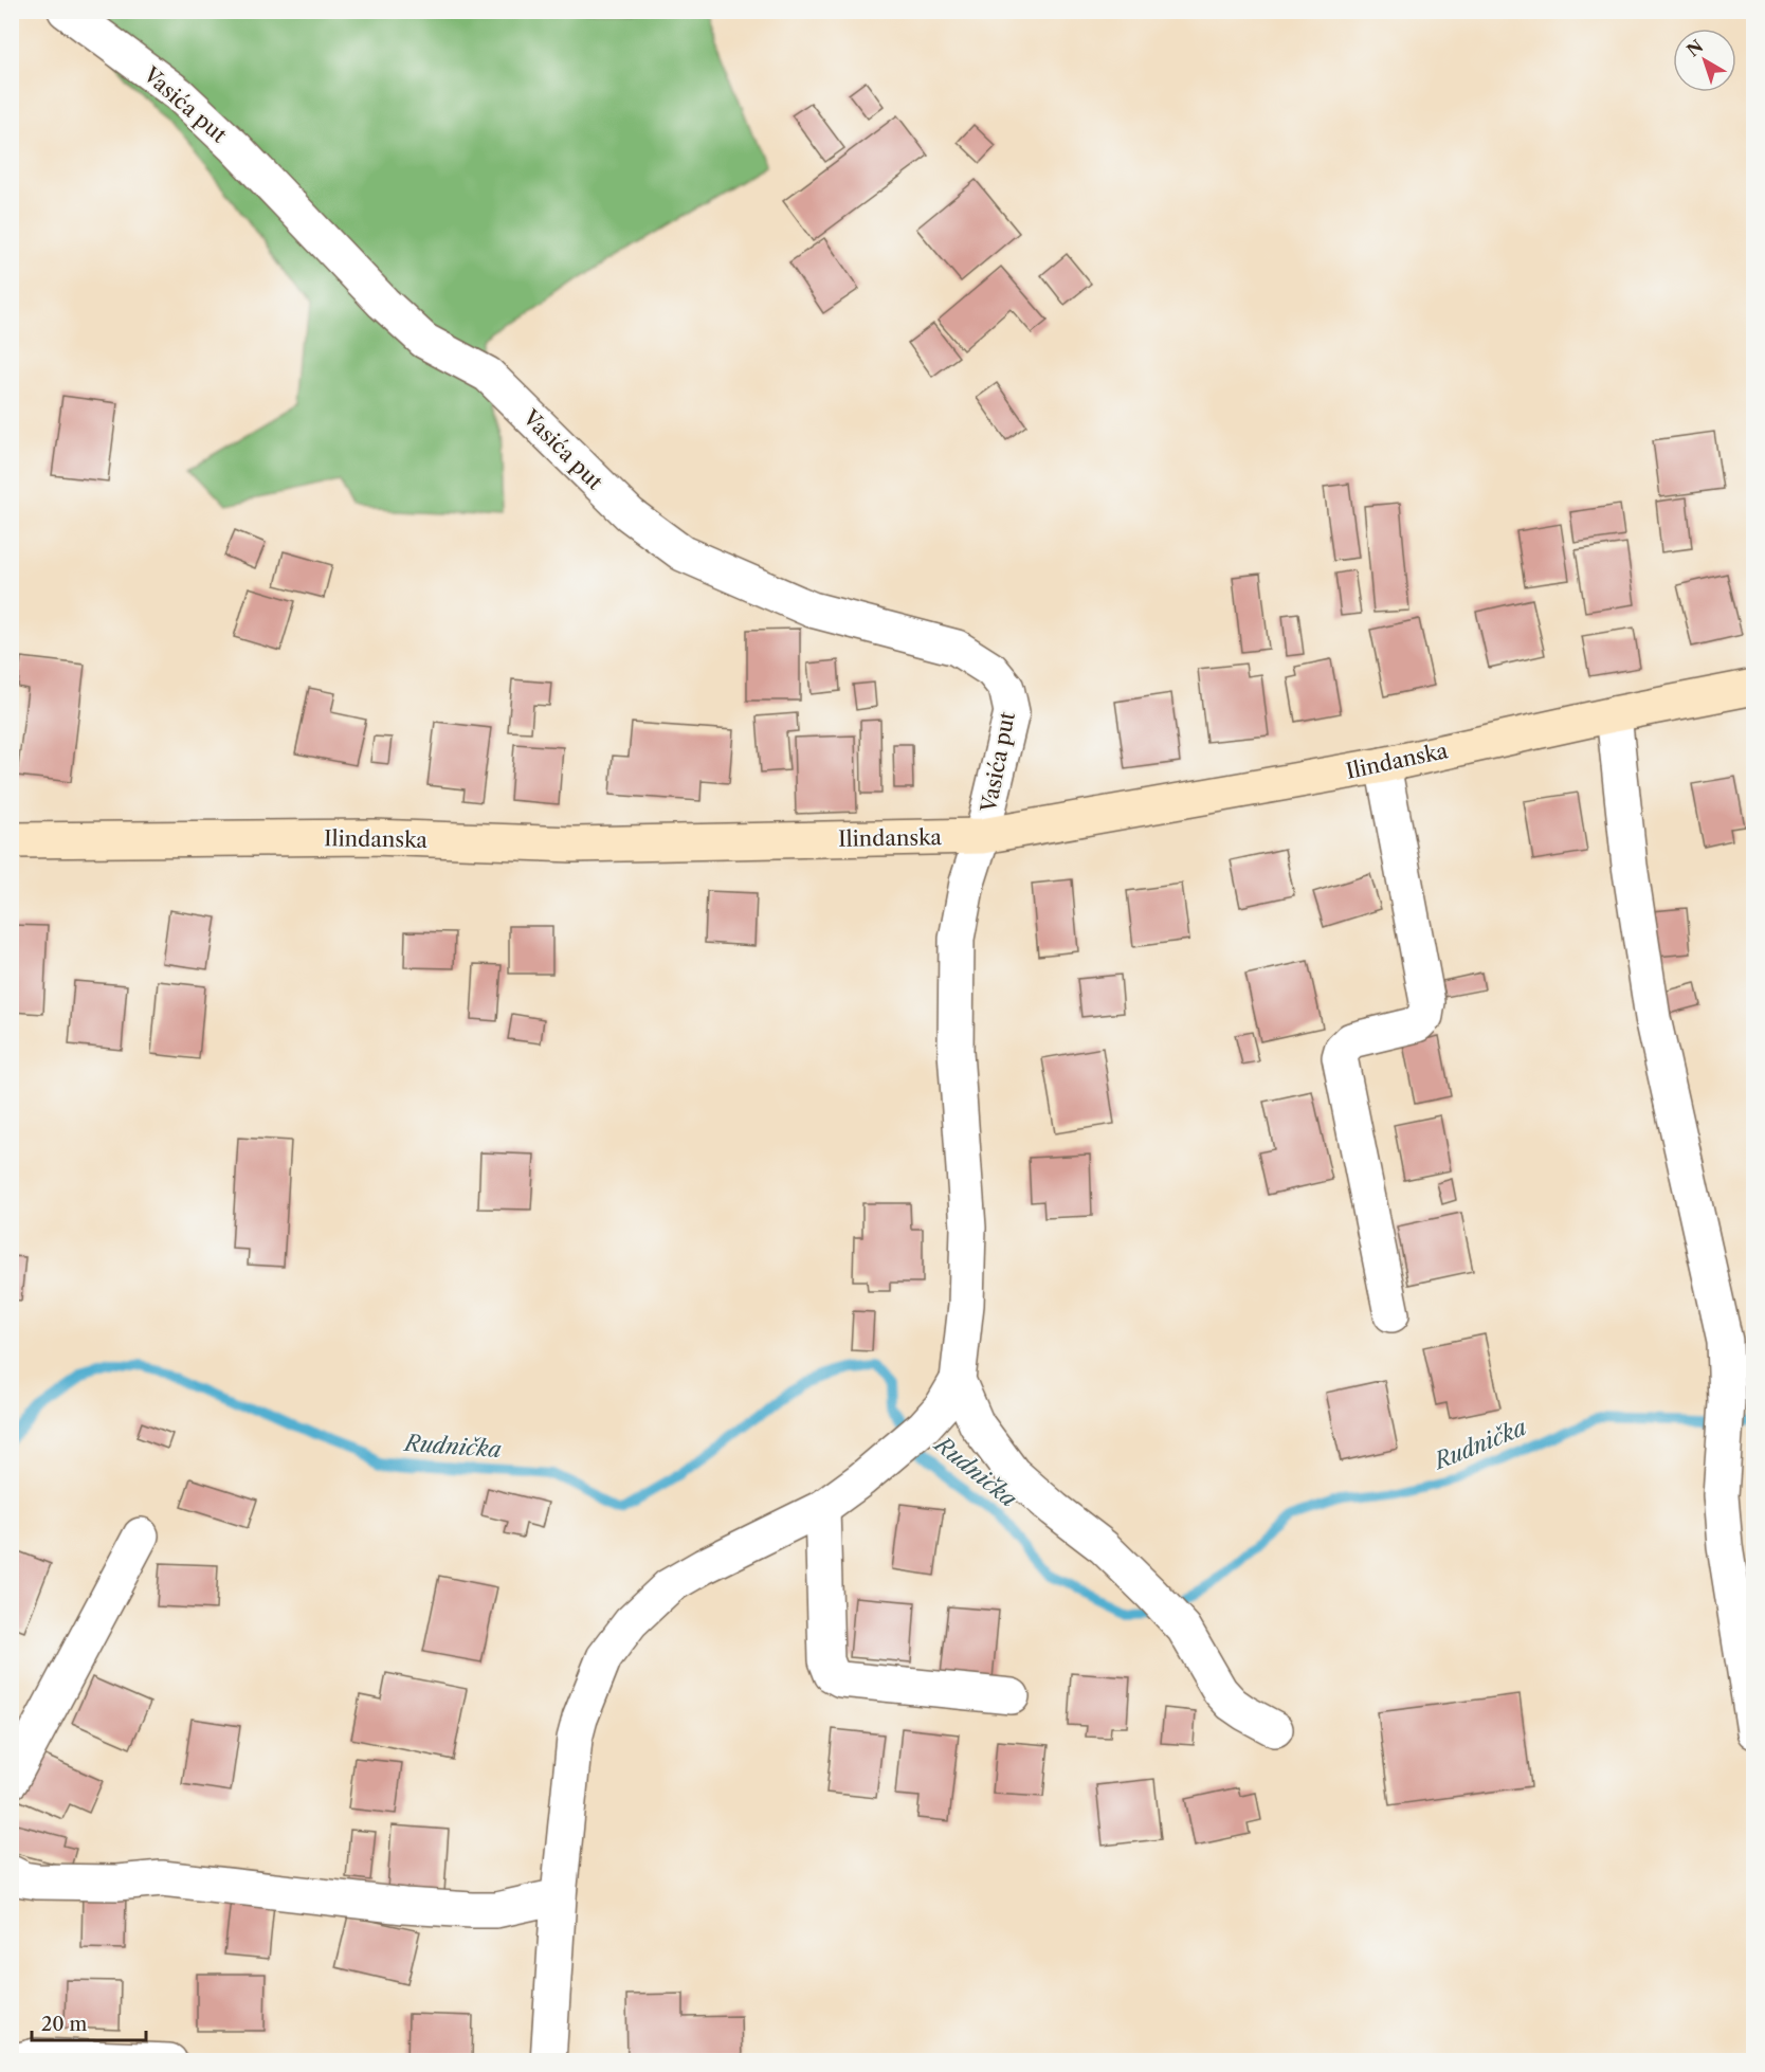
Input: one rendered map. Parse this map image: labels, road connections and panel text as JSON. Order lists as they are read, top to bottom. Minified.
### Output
{"streets":{"street":["Vasića put","Ilindanska"]},"crossings":[["Vasića put","Ilindanska"]],"water":["Rudnička"],"scale_bar":"20 m","north":"top left"}
